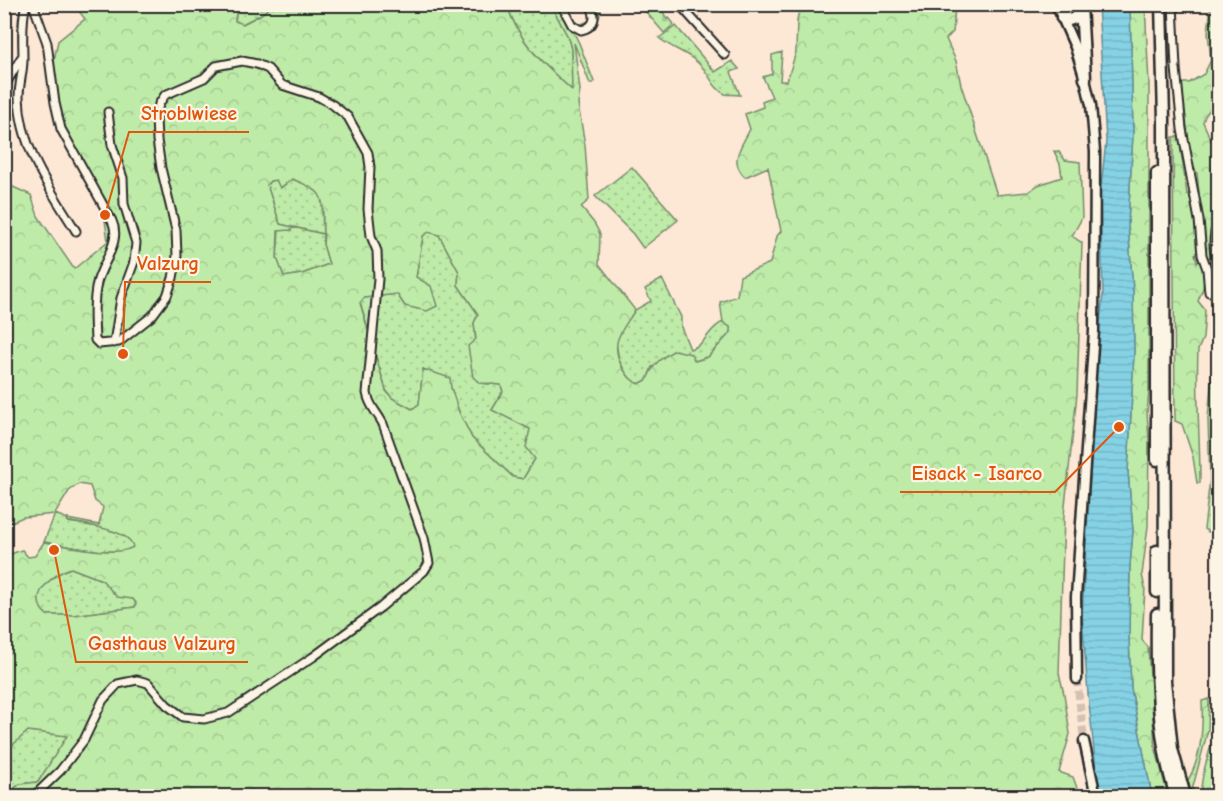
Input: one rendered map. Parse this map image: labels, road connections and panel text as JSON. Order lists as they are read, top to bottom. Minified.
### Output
{"places":["Stroblwiese","Valzurg","Eisack - Isarco","Gasthaus Valzurg"]}
